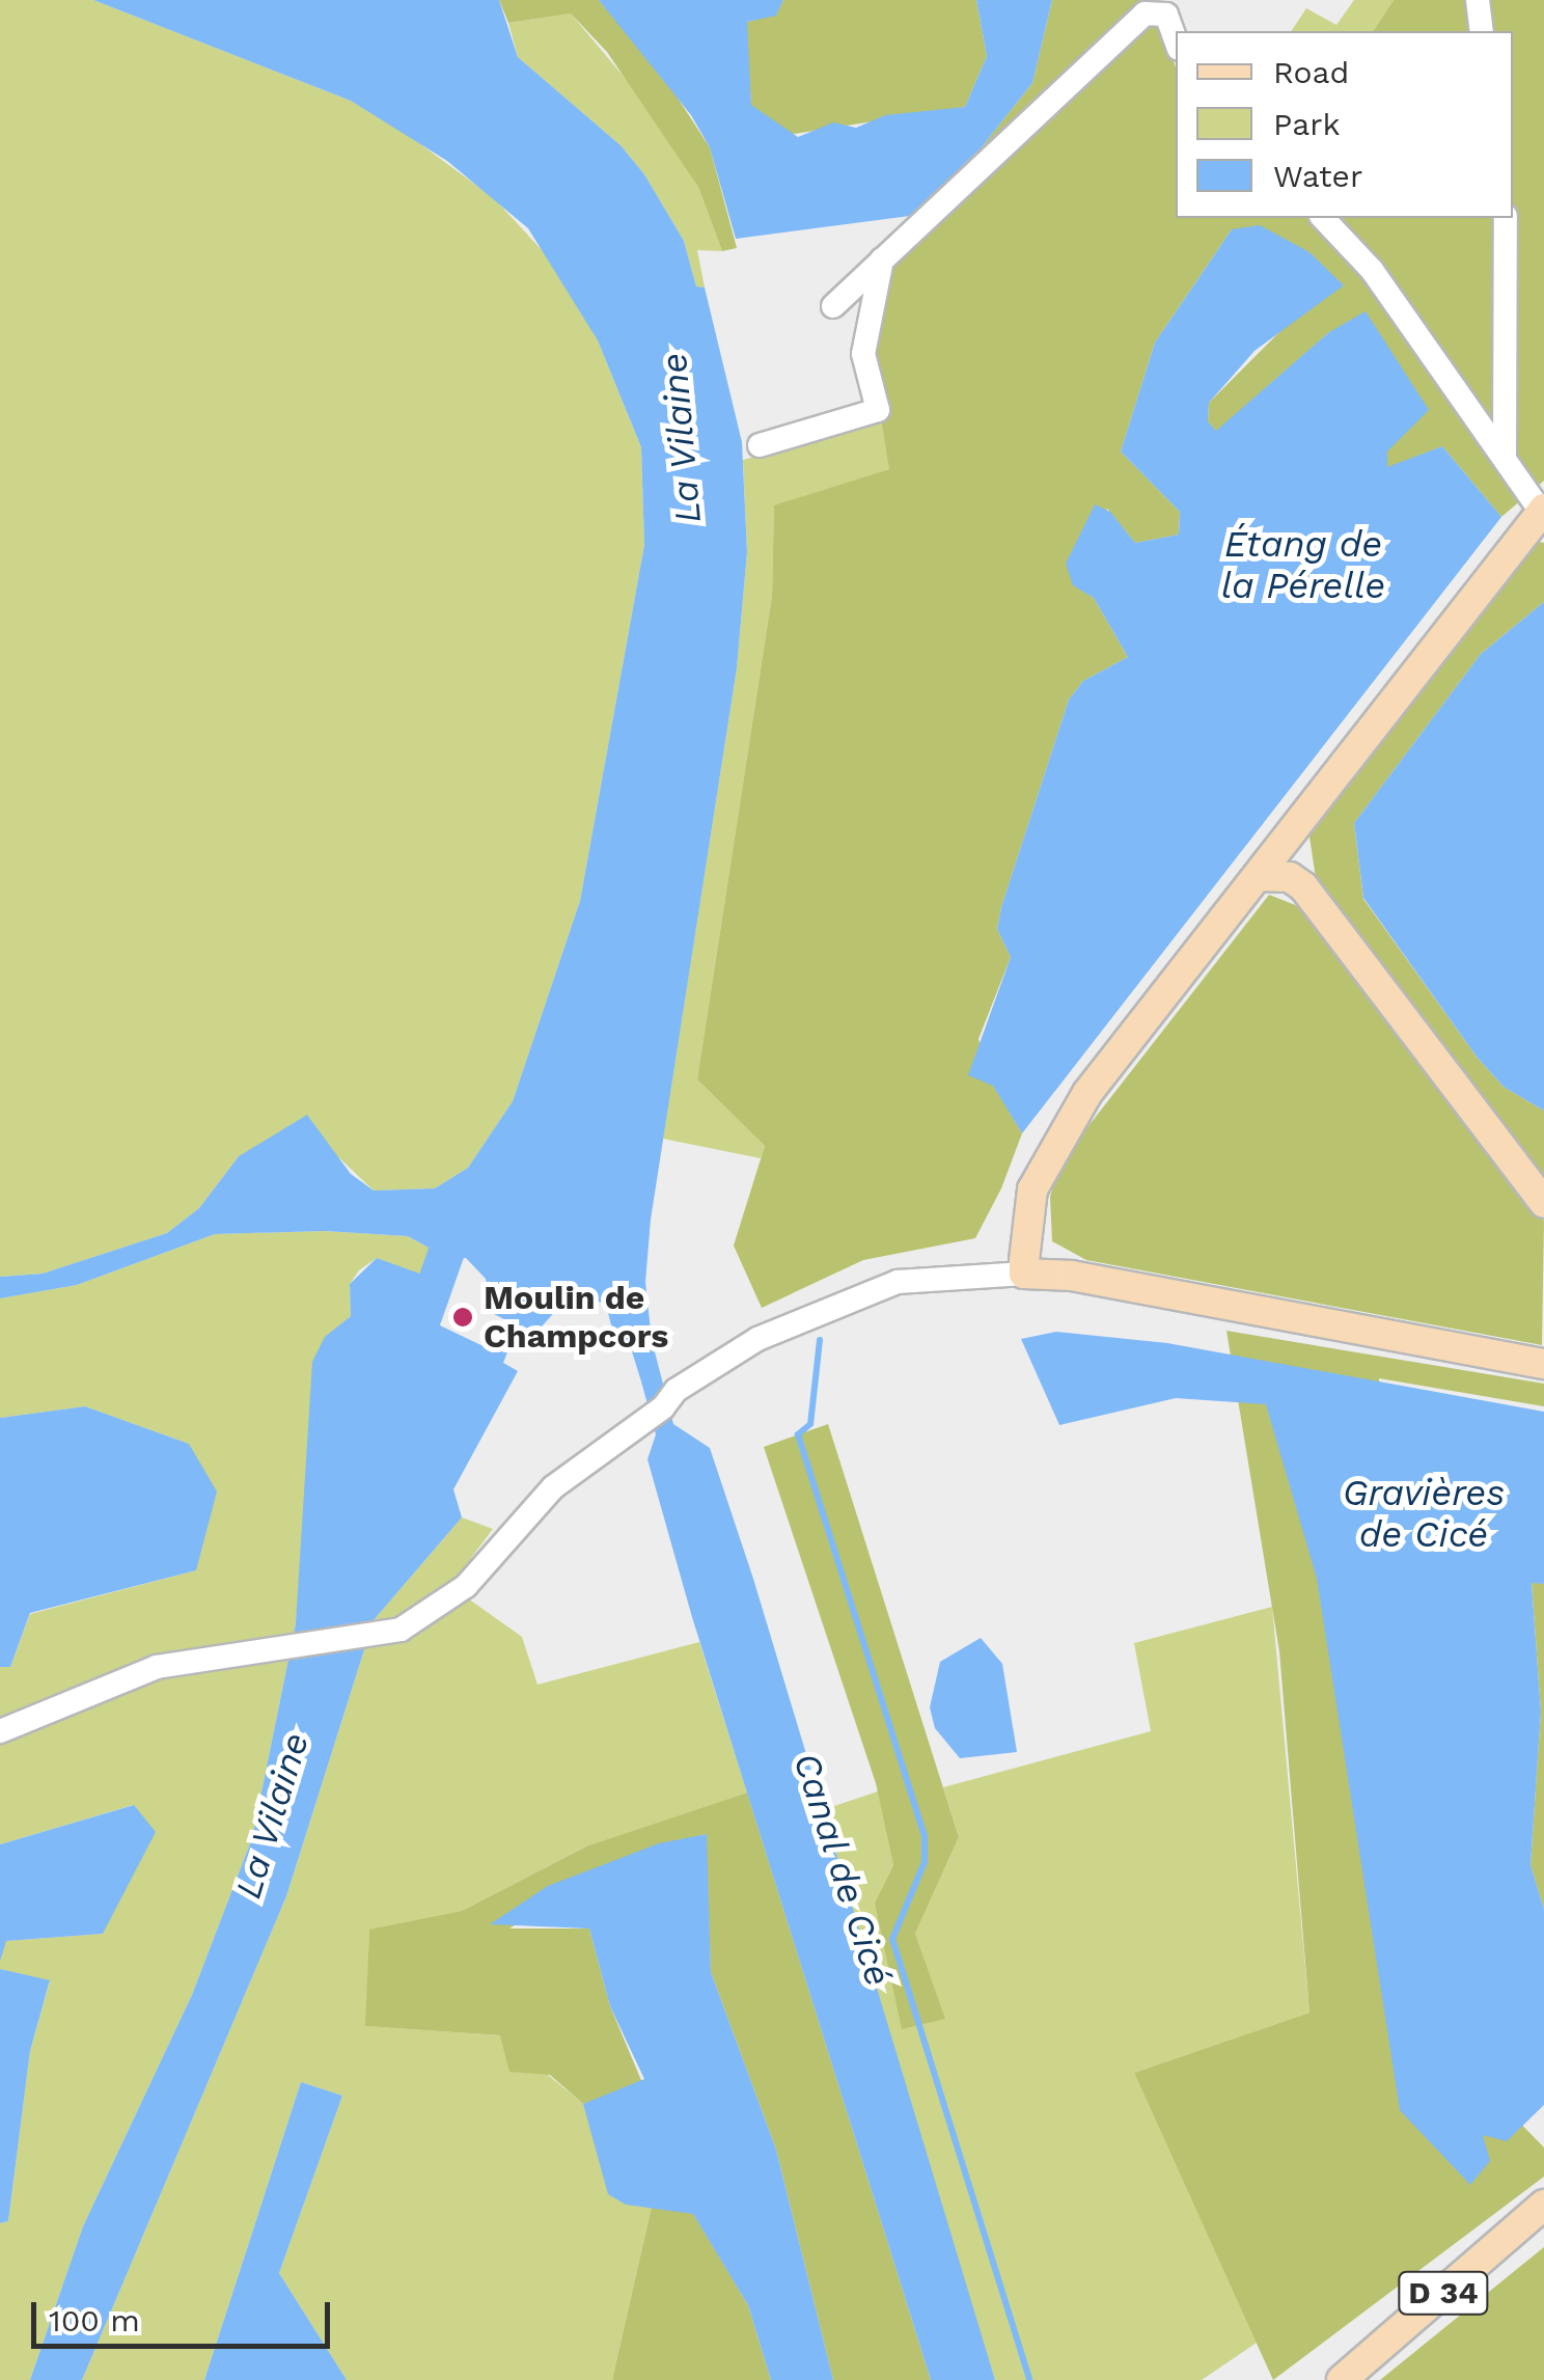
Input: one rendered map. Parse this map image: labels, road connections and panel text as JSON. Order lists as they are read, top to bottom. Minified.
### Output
{"streets":{"main road":["D 34"]},"water":["La Vilaine","Étang de la Pérelle","Gravières de Cicé","Canal de Cicé"],"places":["Moulin de Champcors"],"legend":["Road","Park","Water"],"scale_bar":"100 m"}
